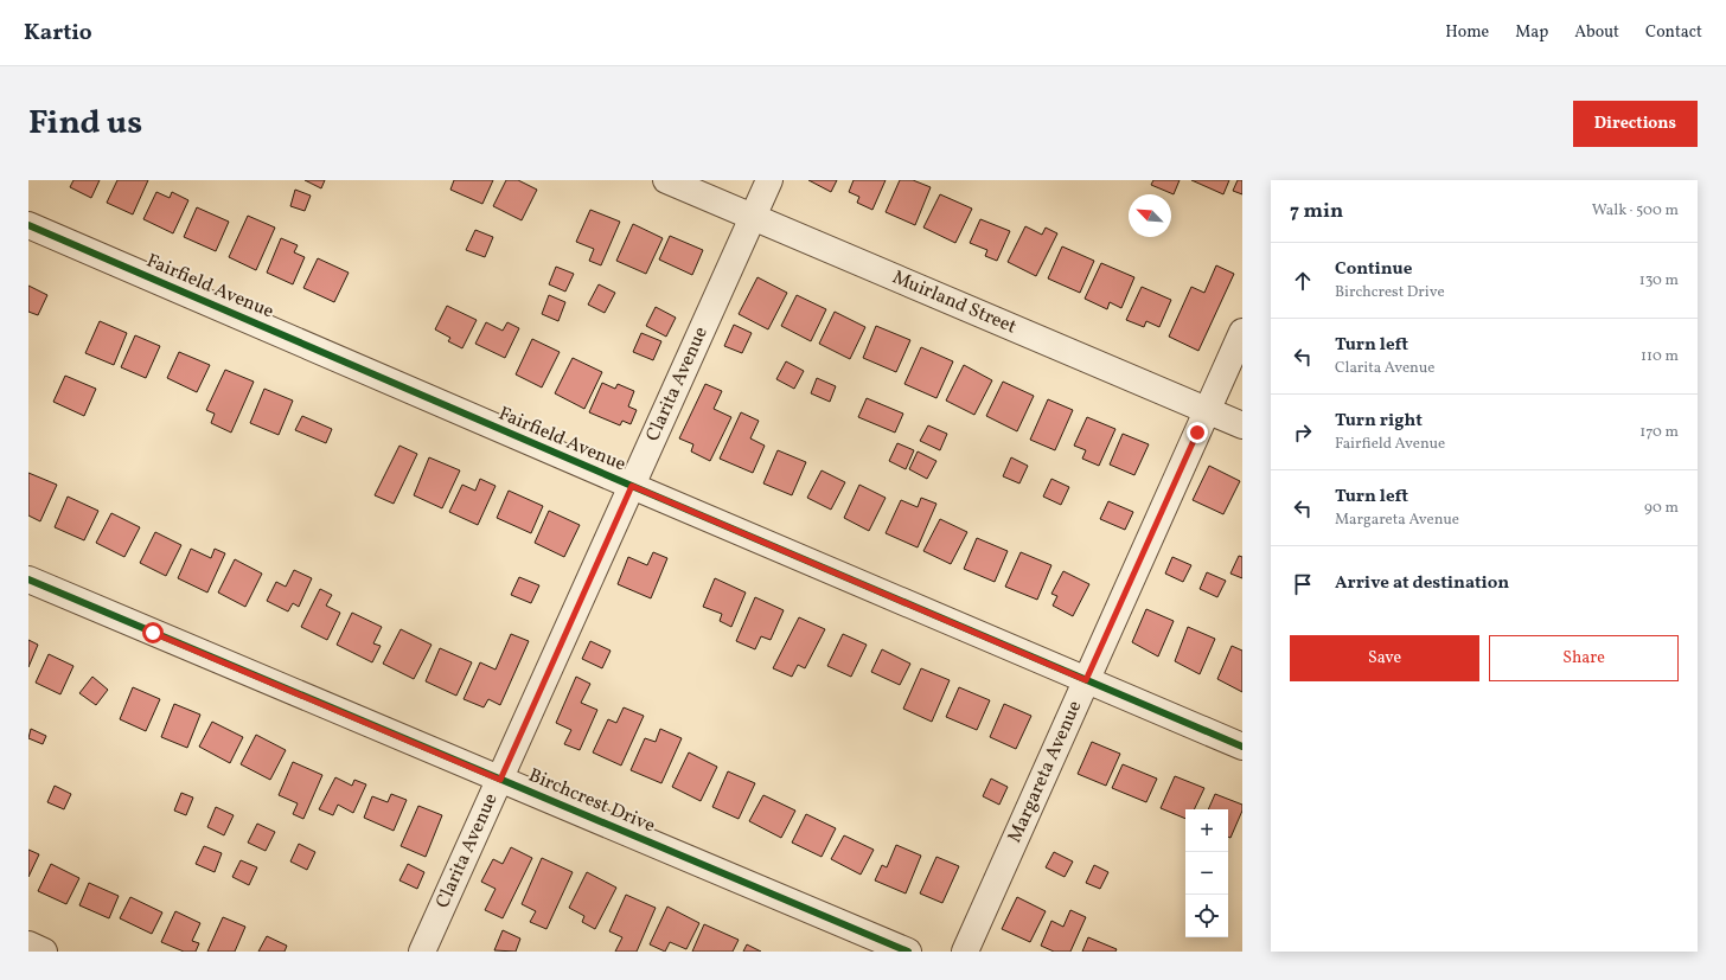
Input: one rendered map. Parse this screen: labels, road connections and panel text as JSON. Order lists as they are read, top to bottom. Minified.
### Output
{"streets":{"street":["Fairfield Avenue","Muirland Street","Clarita Avenue","Margareta Avenue","Birchcrest Drive"]},"crossings":[["Fairfield Avenue","Clarita Avenue"],["Fairfield Avenue","Margareta Avenue"],["Muirland Street","Clarita Avenue"],["Muirland Street","Margareta Avenue"],["Clarita Avenue","Birchcrest Drive"]],"north":"top left","page":{"header":"Kartio","nav":["Home","Map","About","Contact"],"title":"Find us","buttons":["Directions",["Save","Share"]],"heading":["7 min","Walk · 500 m"],"list":[["Continue","Birchcrest Drive","130 m"],["Turn left","Clarita Avenue","110 m"],["Turn right","Fairfield Avenue","170 m"],["Turn left","Margareta Avenue","90 m"],"Arrive at destination"],"map_buttons":["+","−"]}}
